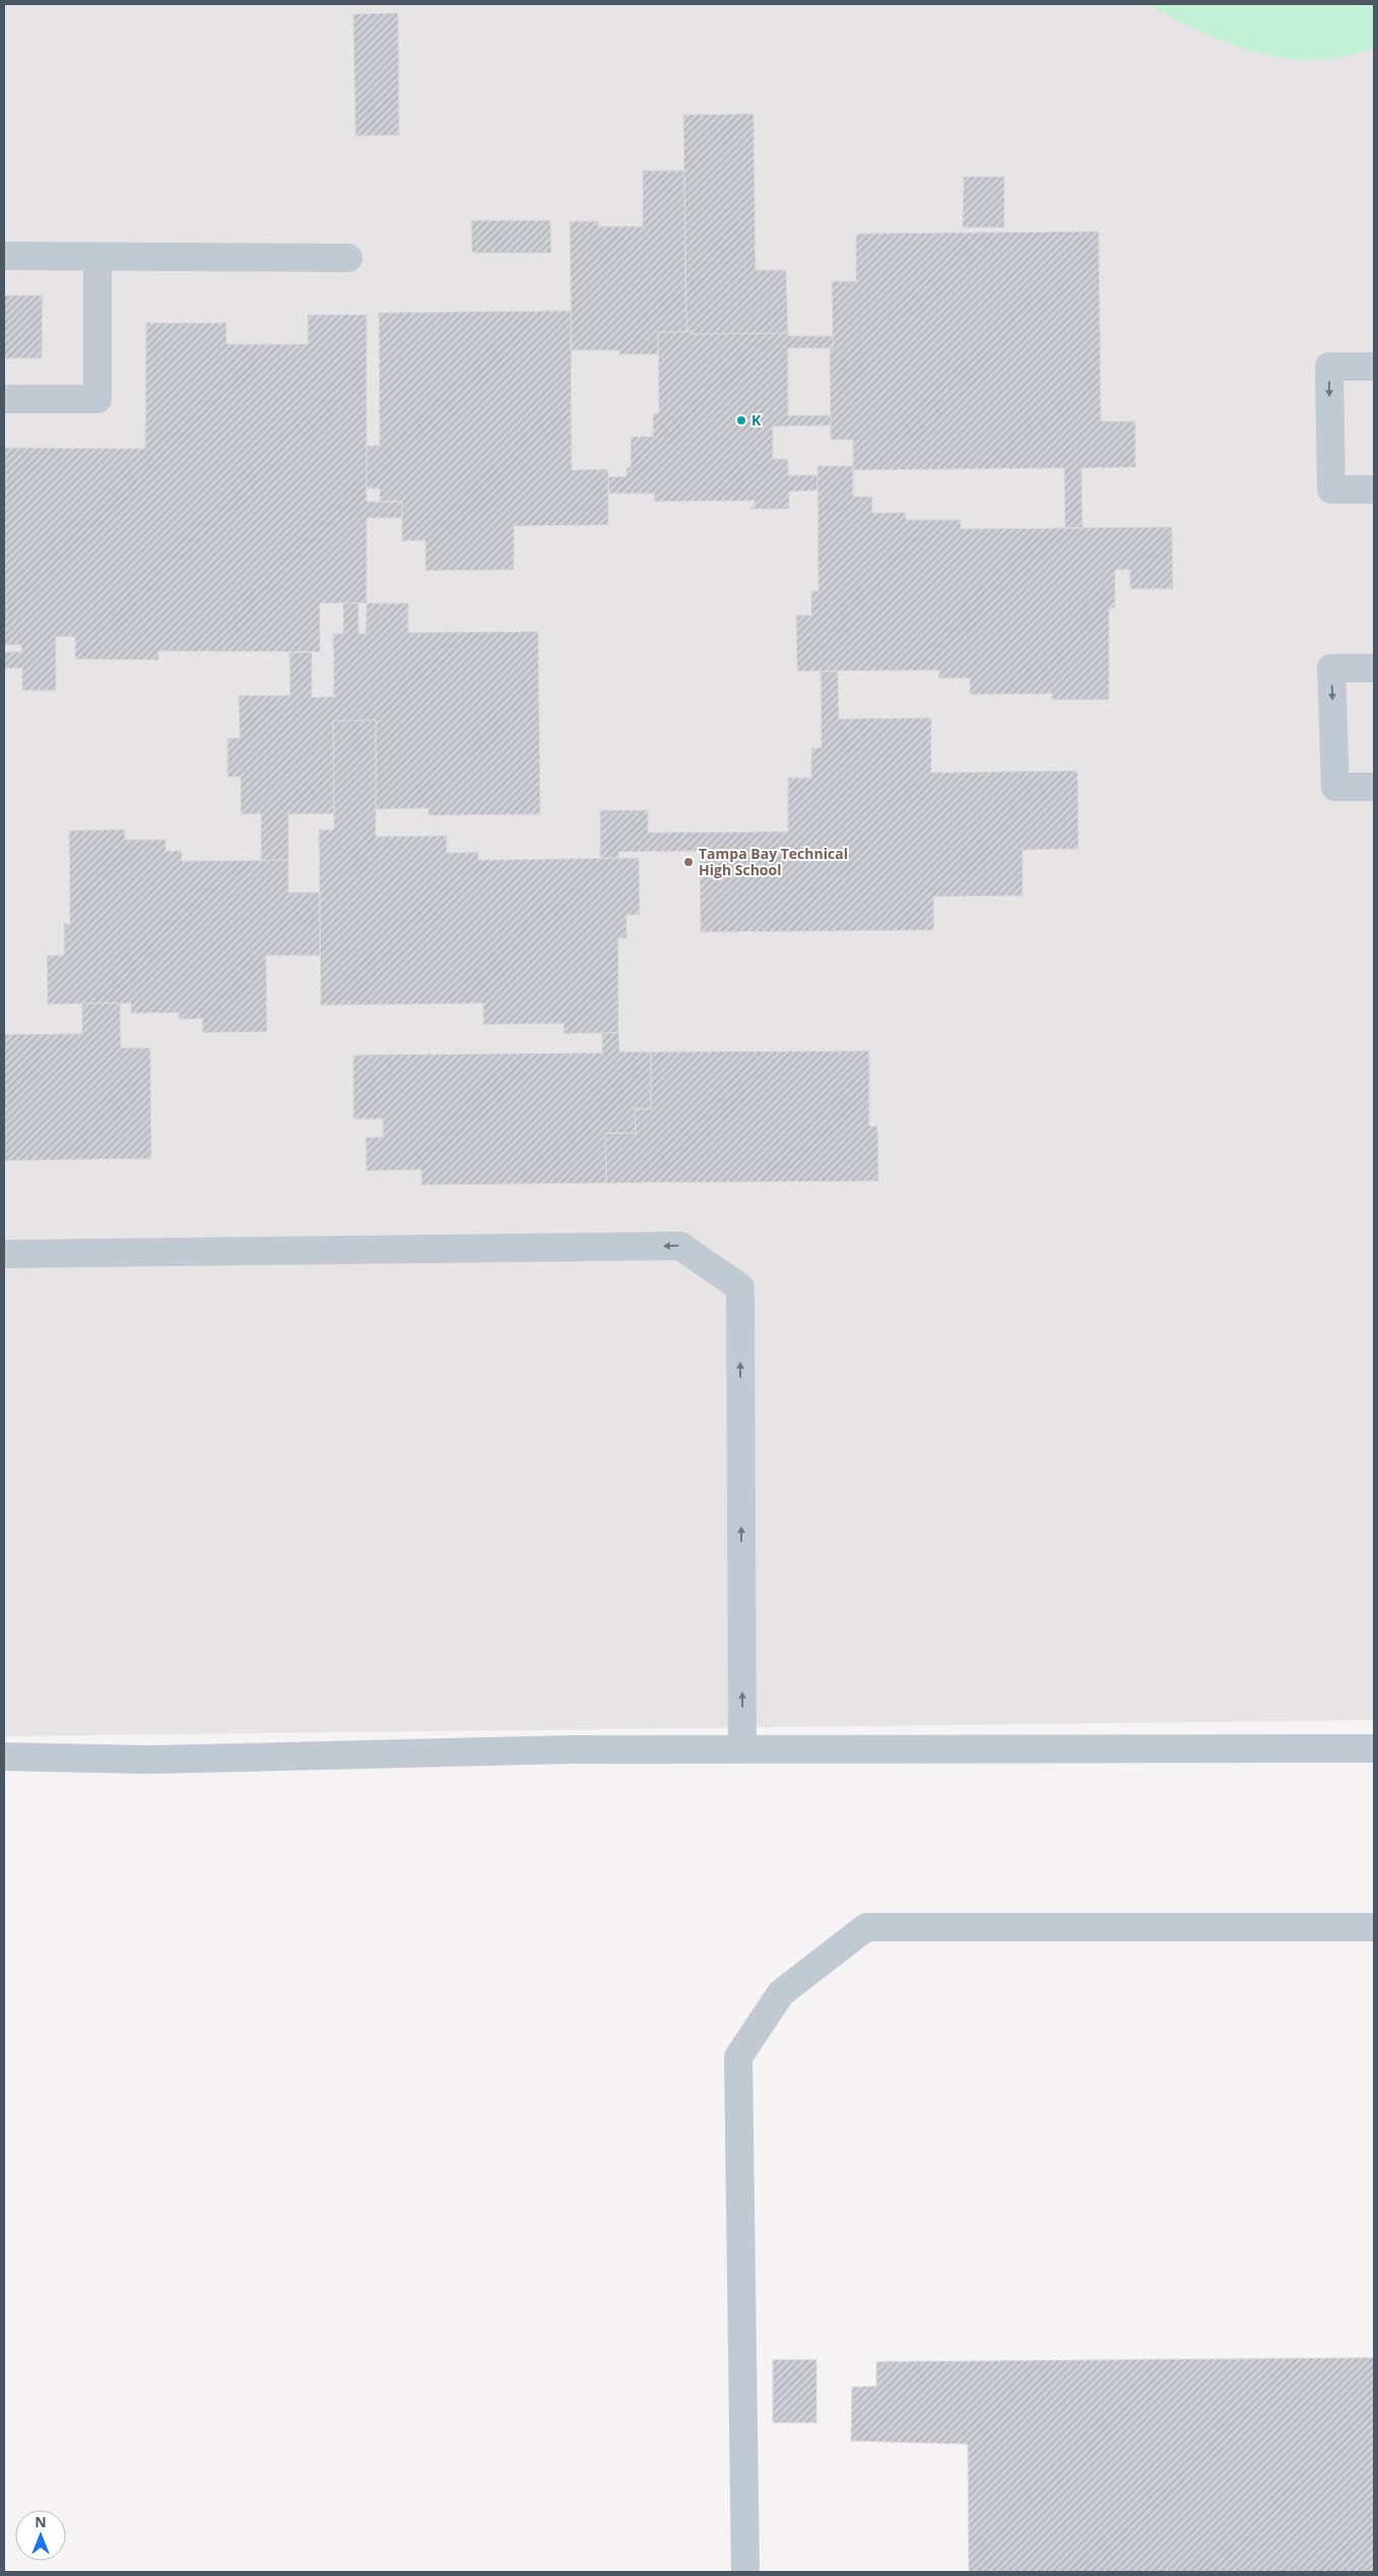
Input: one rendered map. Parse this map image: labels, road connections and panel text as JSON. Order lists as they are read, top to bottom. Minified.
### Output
{"places":["K","Tampa Bay Technical High School"],"north":"top"}
